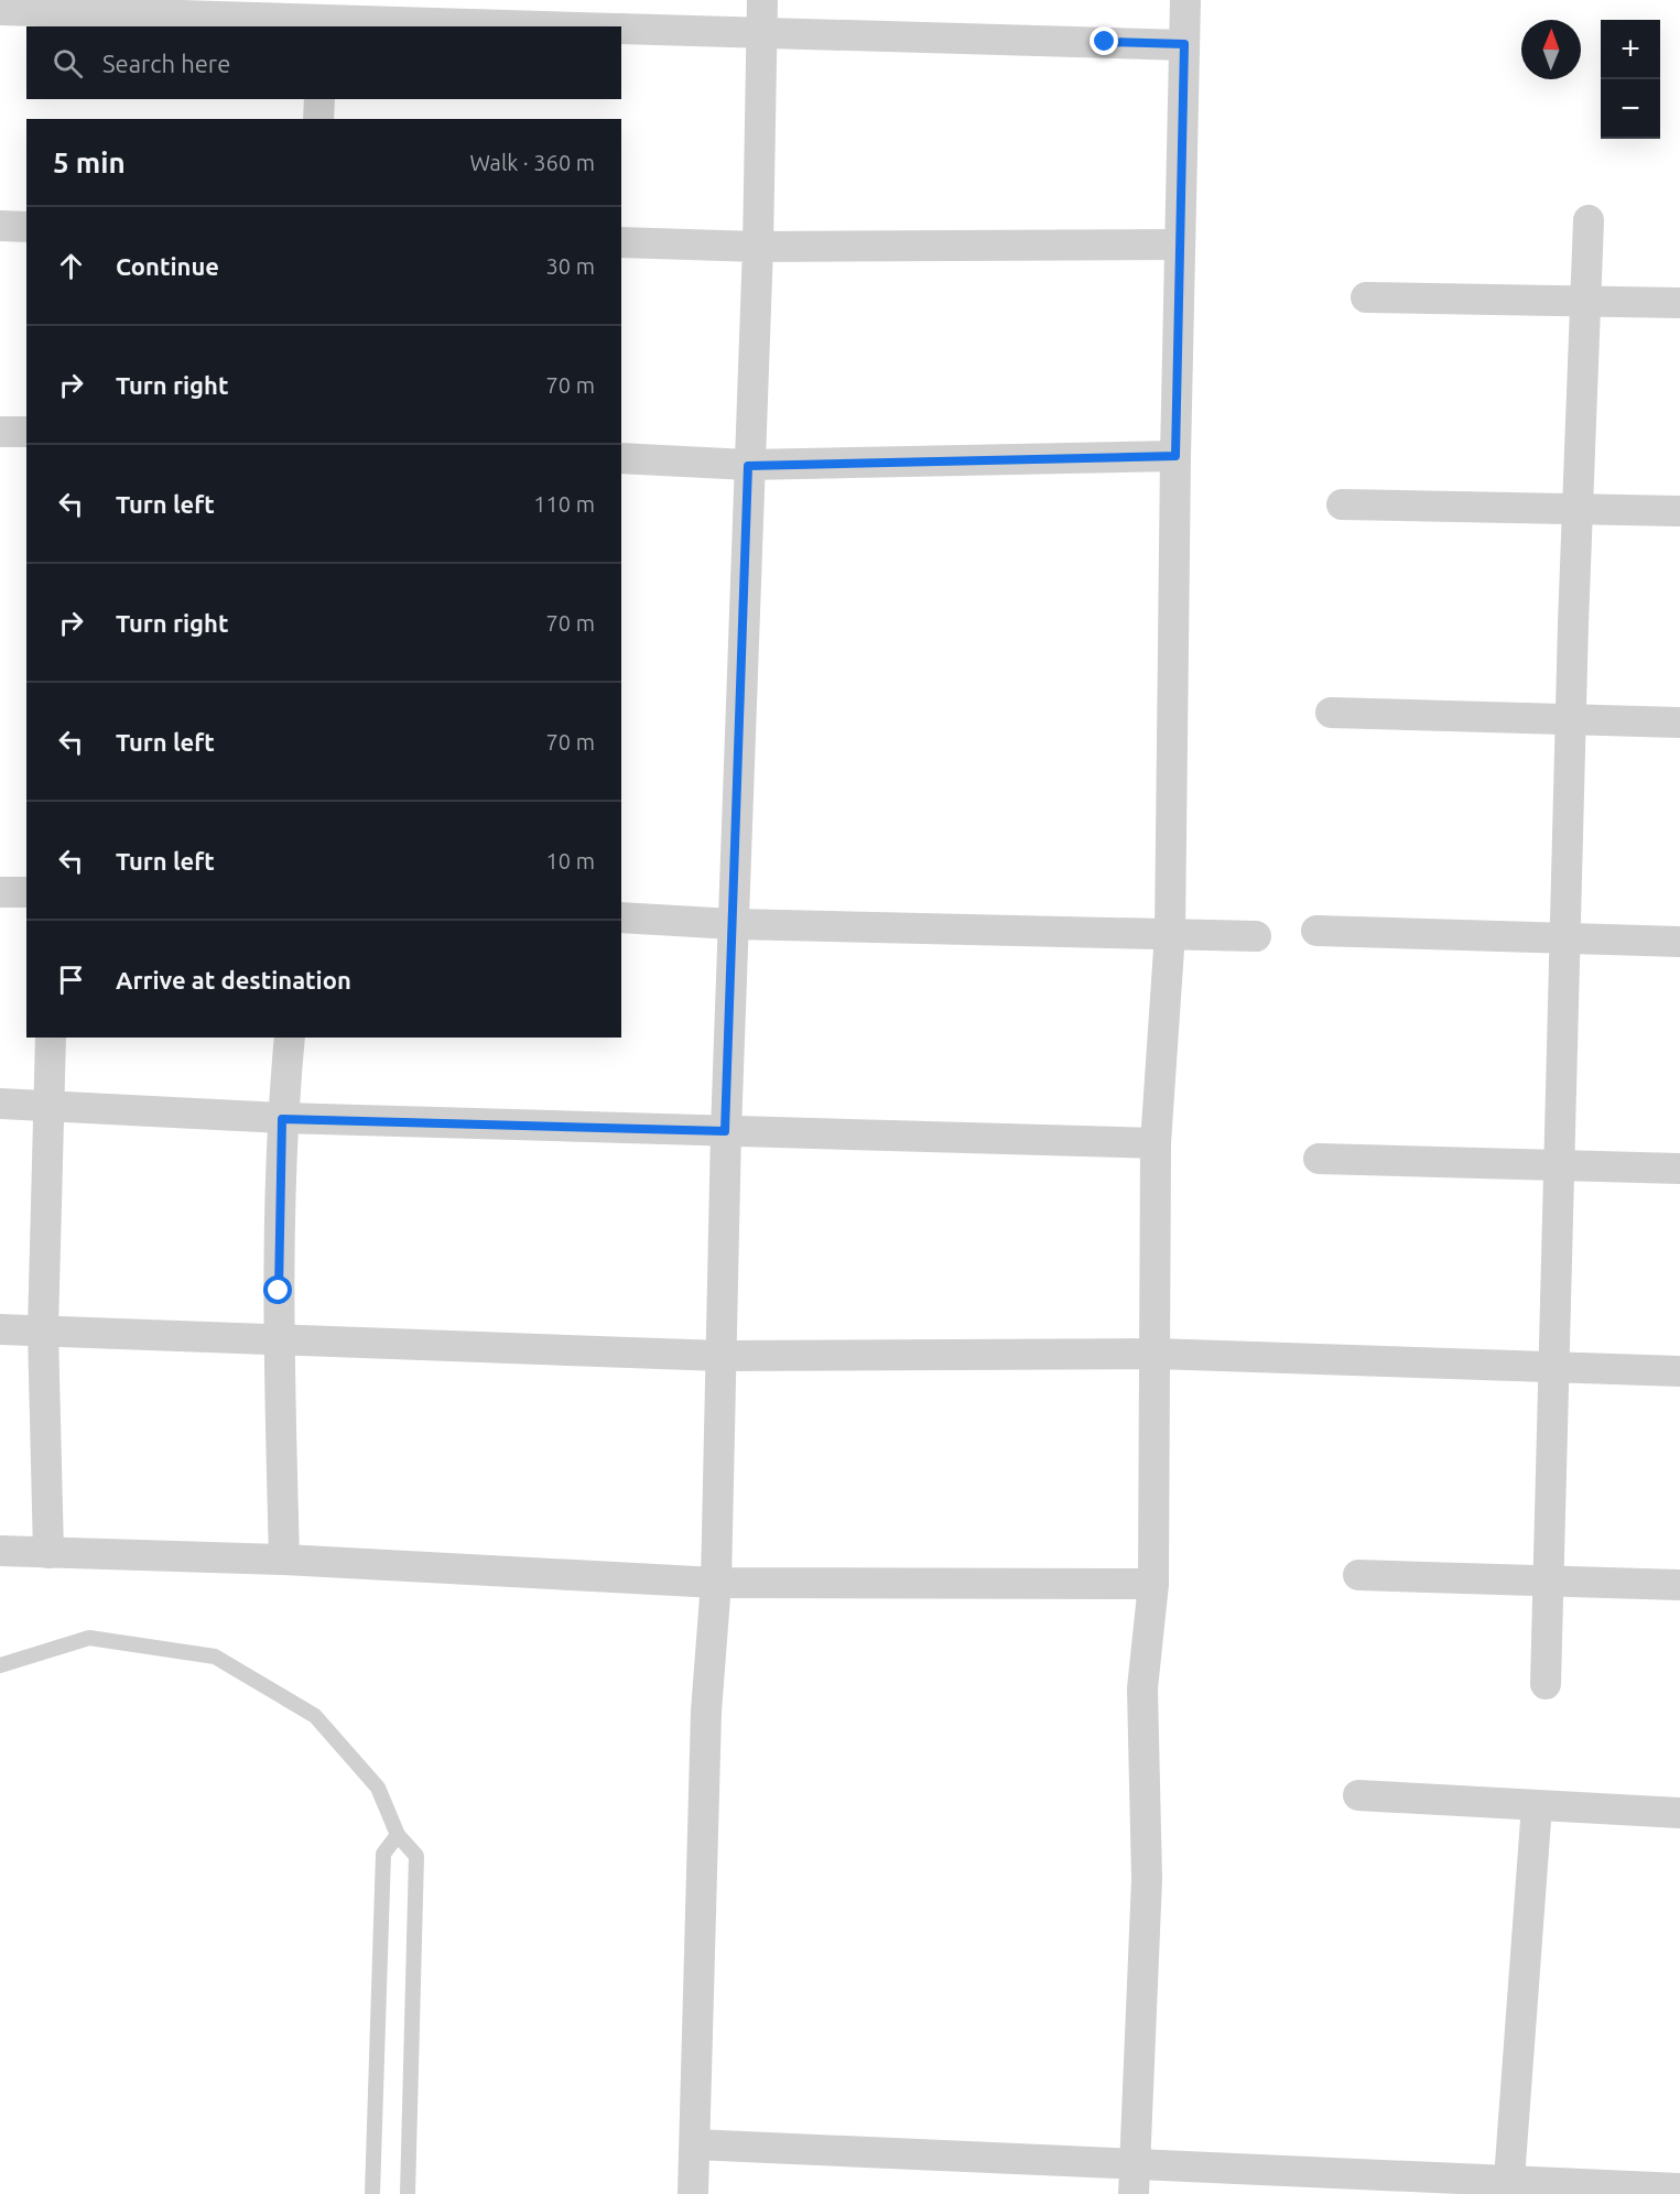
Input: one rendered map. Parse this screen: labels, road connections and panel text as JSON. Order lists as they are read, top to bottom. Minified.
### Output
{"north":"top","page":{"map_buttons":["+","−"],"search":"Search here","heading":["5 min","Walk · 360 m"],"list":[["Continue","30 m"],["Turn right","70 m"],["Turn left","110 m"],["Turn right","70 m"],["Turn left","70 m"],["Turn left","10 m"],"Arrive at destination"]}}
